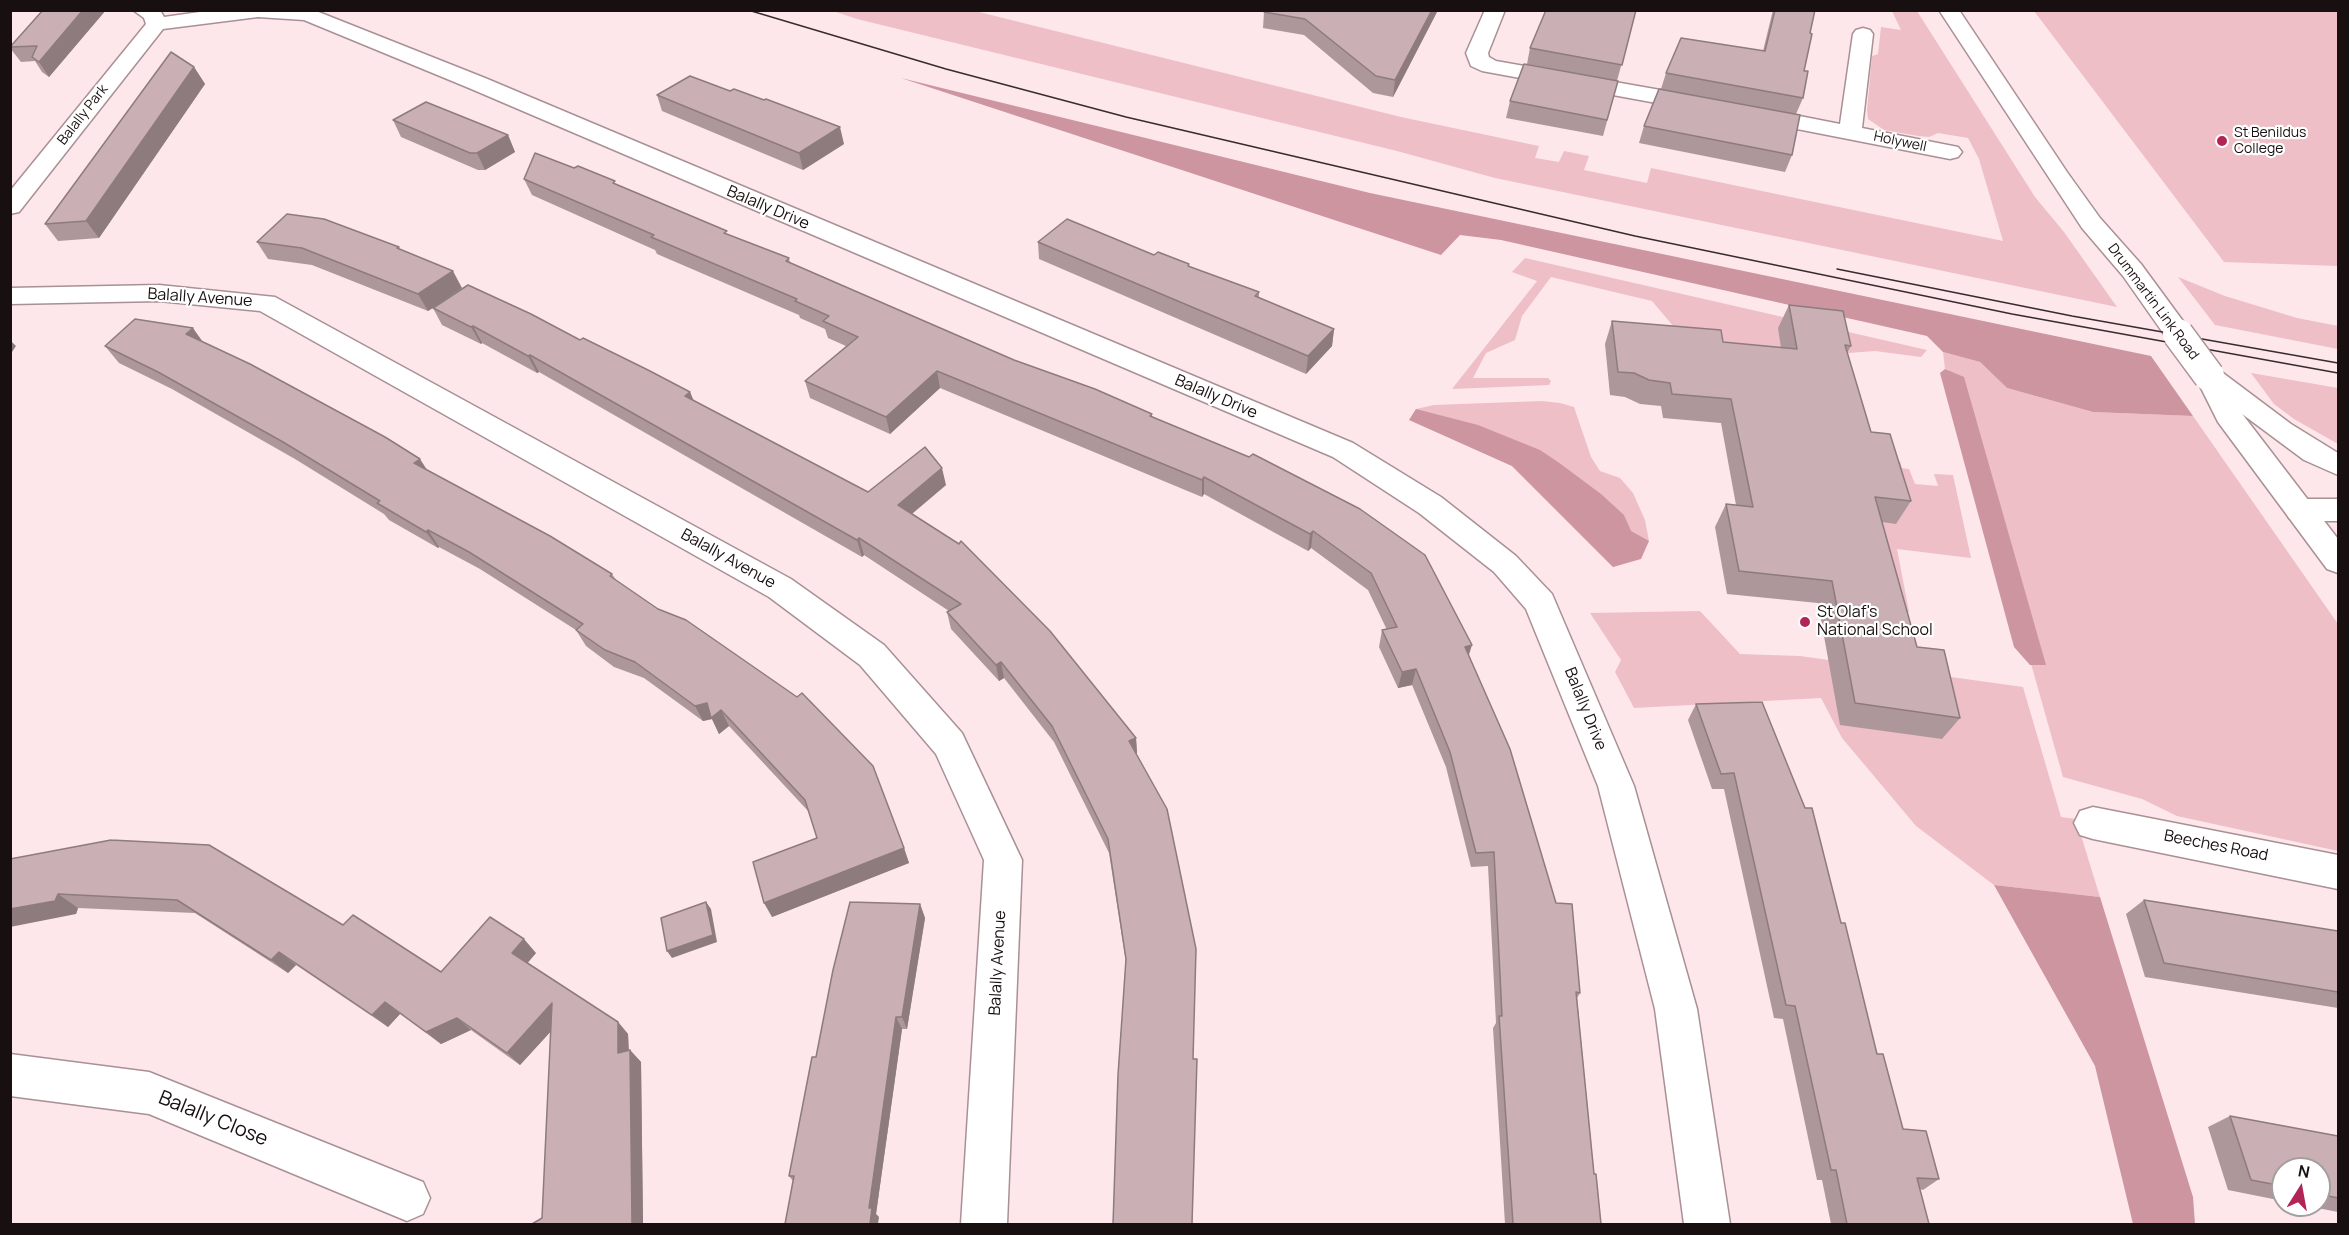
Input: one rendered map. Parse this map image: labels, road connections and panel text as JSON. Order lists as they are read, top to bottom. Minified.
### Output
{"streets":{"street":["Balally Park","Holywell","Balally Drive","Balally Avenue","Drummartin Link Road","Beeches Road","Balally Close"]},"crossings":[["Balally Park","Balally Drive"]],"places":["St Benildus College","St Olaf's National School"],"north":"top"}
